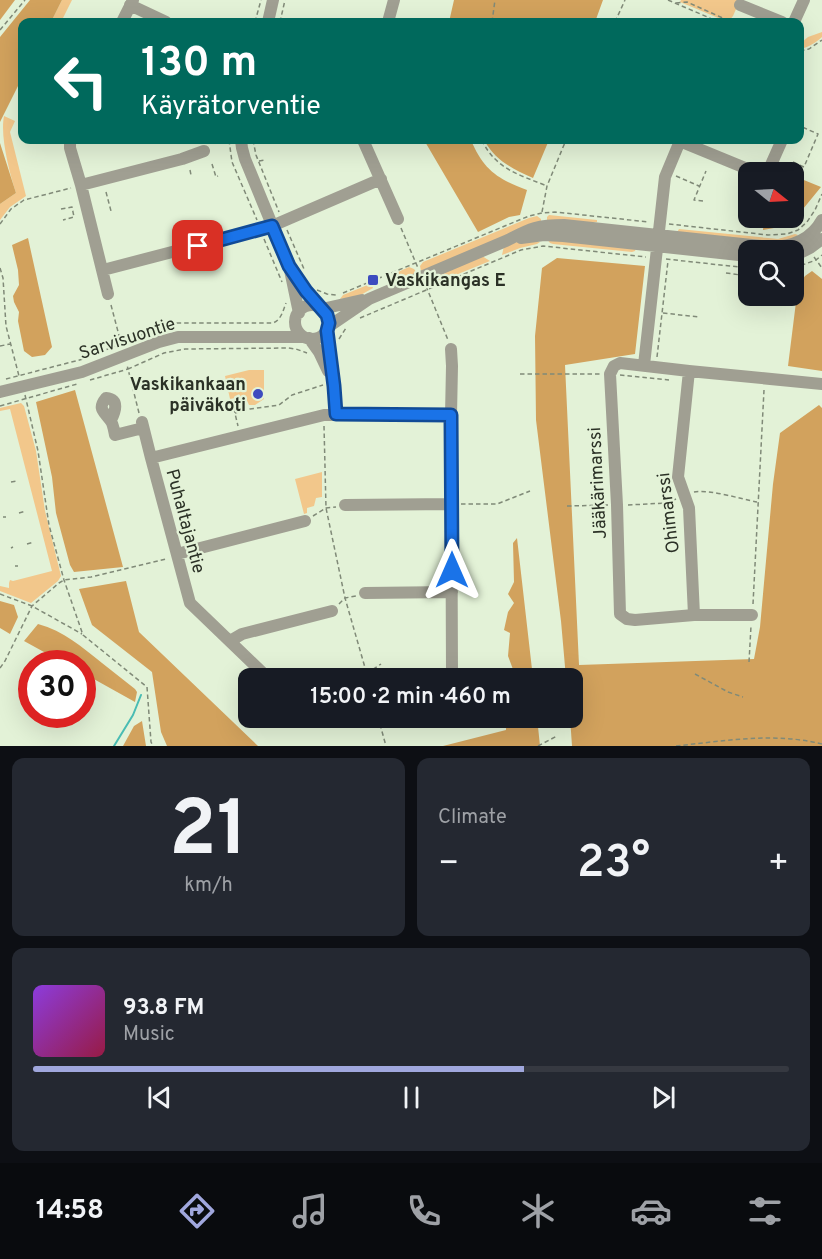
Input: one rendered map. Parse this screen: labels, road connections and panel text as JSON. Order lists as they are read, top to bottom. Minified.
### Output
{"streets":{"street":["Sarvisuontie","Jääkärimarssi","Ohimarssi","Puhaltajantie"]},"crossings":[["Jääkärimarssi","Ohimarssi"]],"places":{"transit":["Vaskikangas E"],"other":["Vaskikankaan päiväkoti"]},"north":"right","page":{"turn":["130 m","Käyrätorventie"],"limit":"30","trip":"15:00 · 2 min · 460 m","tile":[["21","km/h"],"Climate"],"heat":["−","23°","+"],"song":["93.8 FM","Music"],"tabs":"14:58"}}
